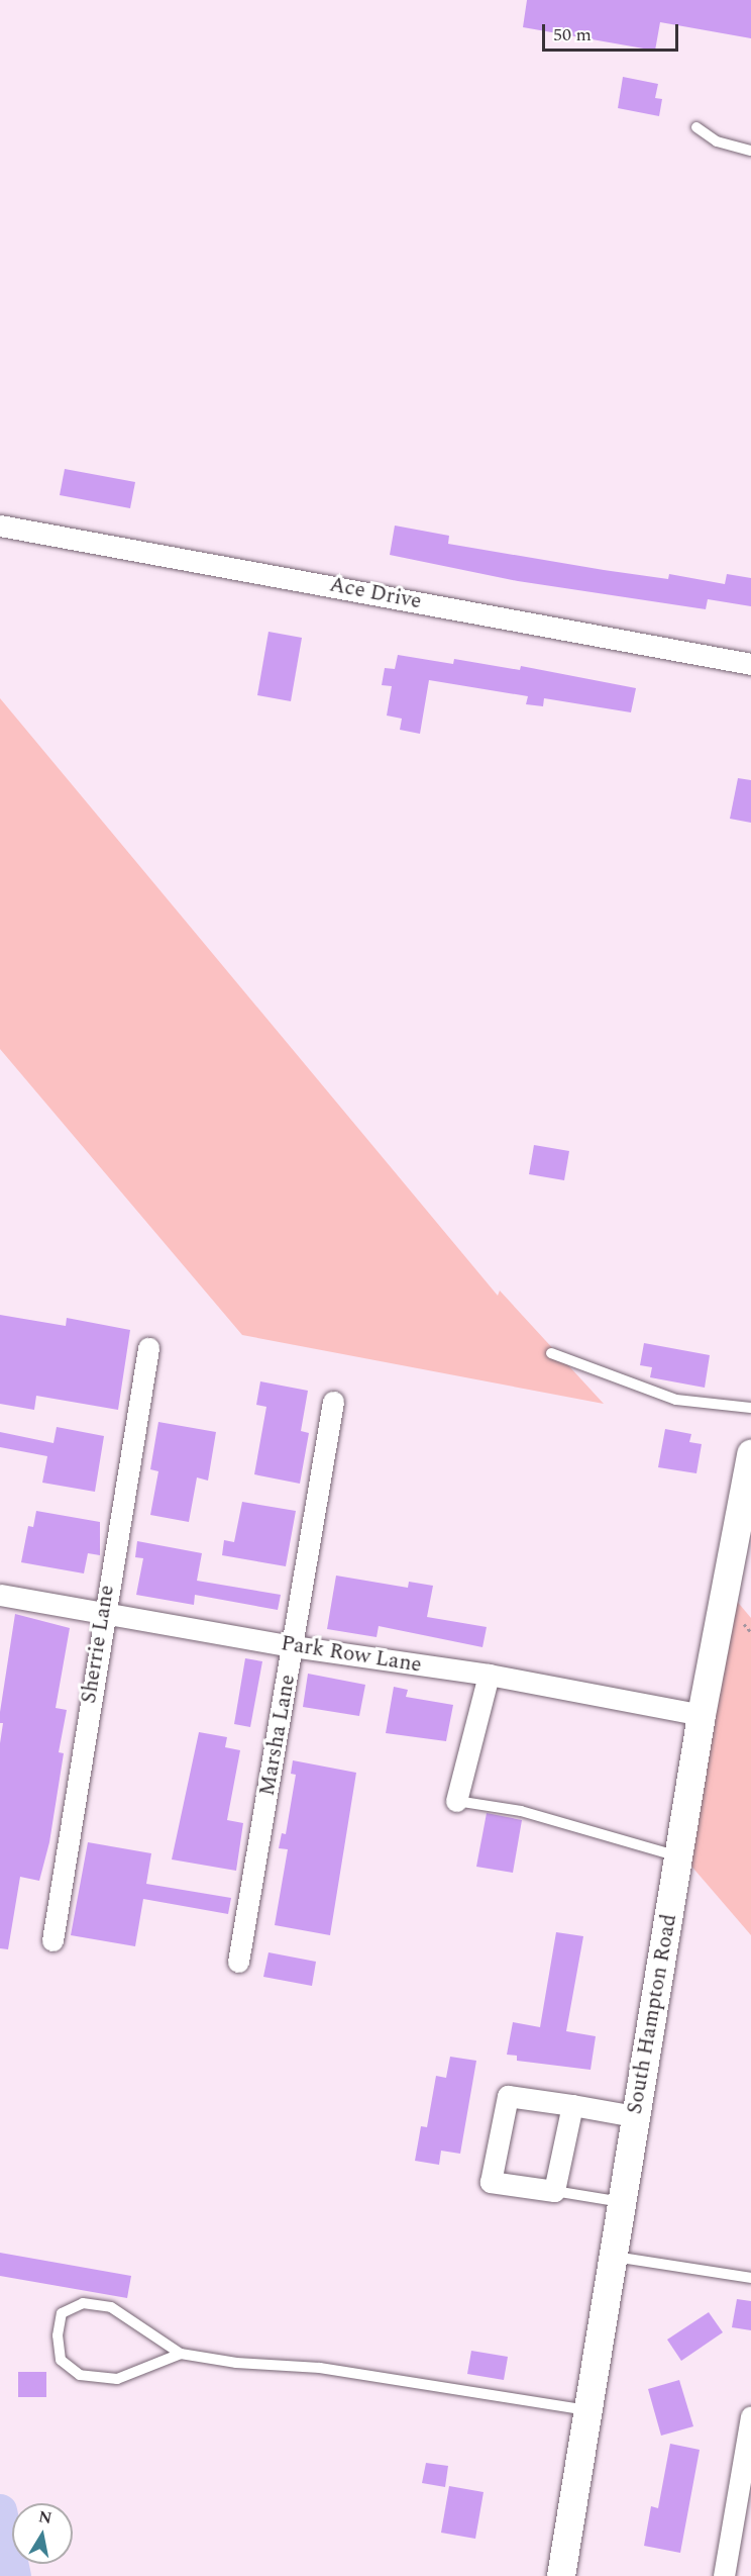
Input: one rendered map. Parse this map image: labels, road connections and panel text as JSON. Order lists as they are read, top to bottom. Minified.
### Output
{"streets":{"main road":["South Hampton Road"],"street":["Ace Drive","Sherrie Lane","Park Row Lane","Marsha Lane"]},"crossings":[["Sherrie Lane","Park Row Lane"],["Park Row Lane","Marsha Lane"],["Park Row Lane","South Hampton Road"]],"scale_bar":"50 m","north":"top"}
